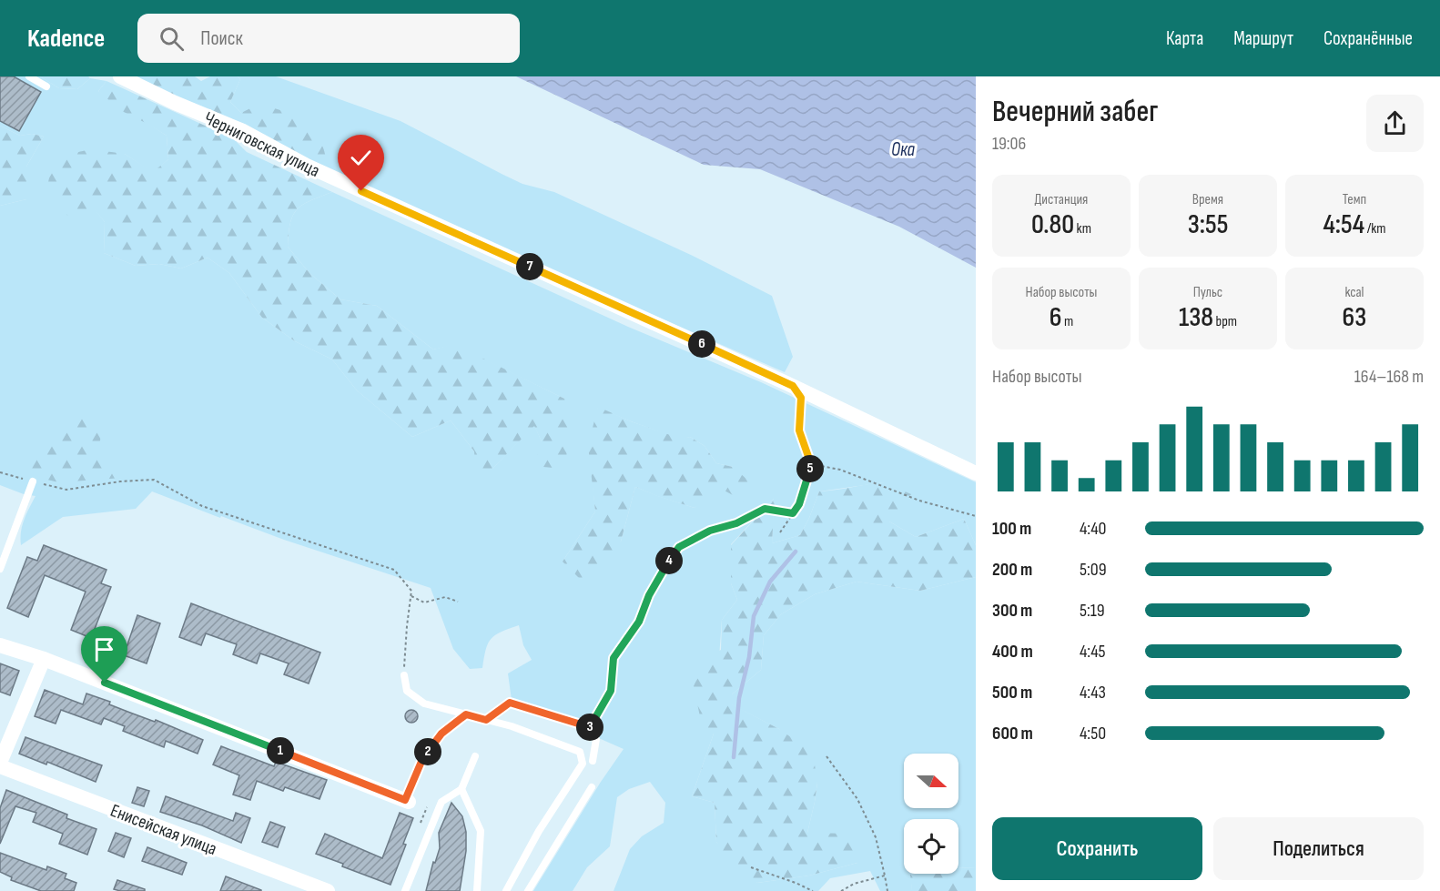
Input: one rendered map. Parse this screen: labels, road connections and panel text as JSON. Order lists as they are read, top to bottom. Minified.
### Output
{"streets":{"street":["Черниговская улица","Енисейская улица"]},"water":["Ока"],"north":"right","page":{"header":"Kadence","search":"Поиск","nav":["Карта","Маршрут","Сохранённые"],"heading":["Вечерний забег","19:06"],"stats":[["Дистанция","0.80 km"],["Время","3:55"],["Темп","4:54 /km"],["Набор высоты","6 m"],["Пульс","138 bpm"],["kcal","63"]],"pins":["7","6","5","4","3","1","2"],"chart":["Набор высоты","164–168 m"],"list":[{"name":"100 m","note":"4:40"},{"name":"200 m","note":"5:09"},{"name":"300 m","note":"5:19"},{"name":"400 m","note":"4:45"},{"name":"500 m","note":"4:43"},{"name":"600 m","note":"4:50"}],"buttons":["Сохранить","Поделиться"]}}
